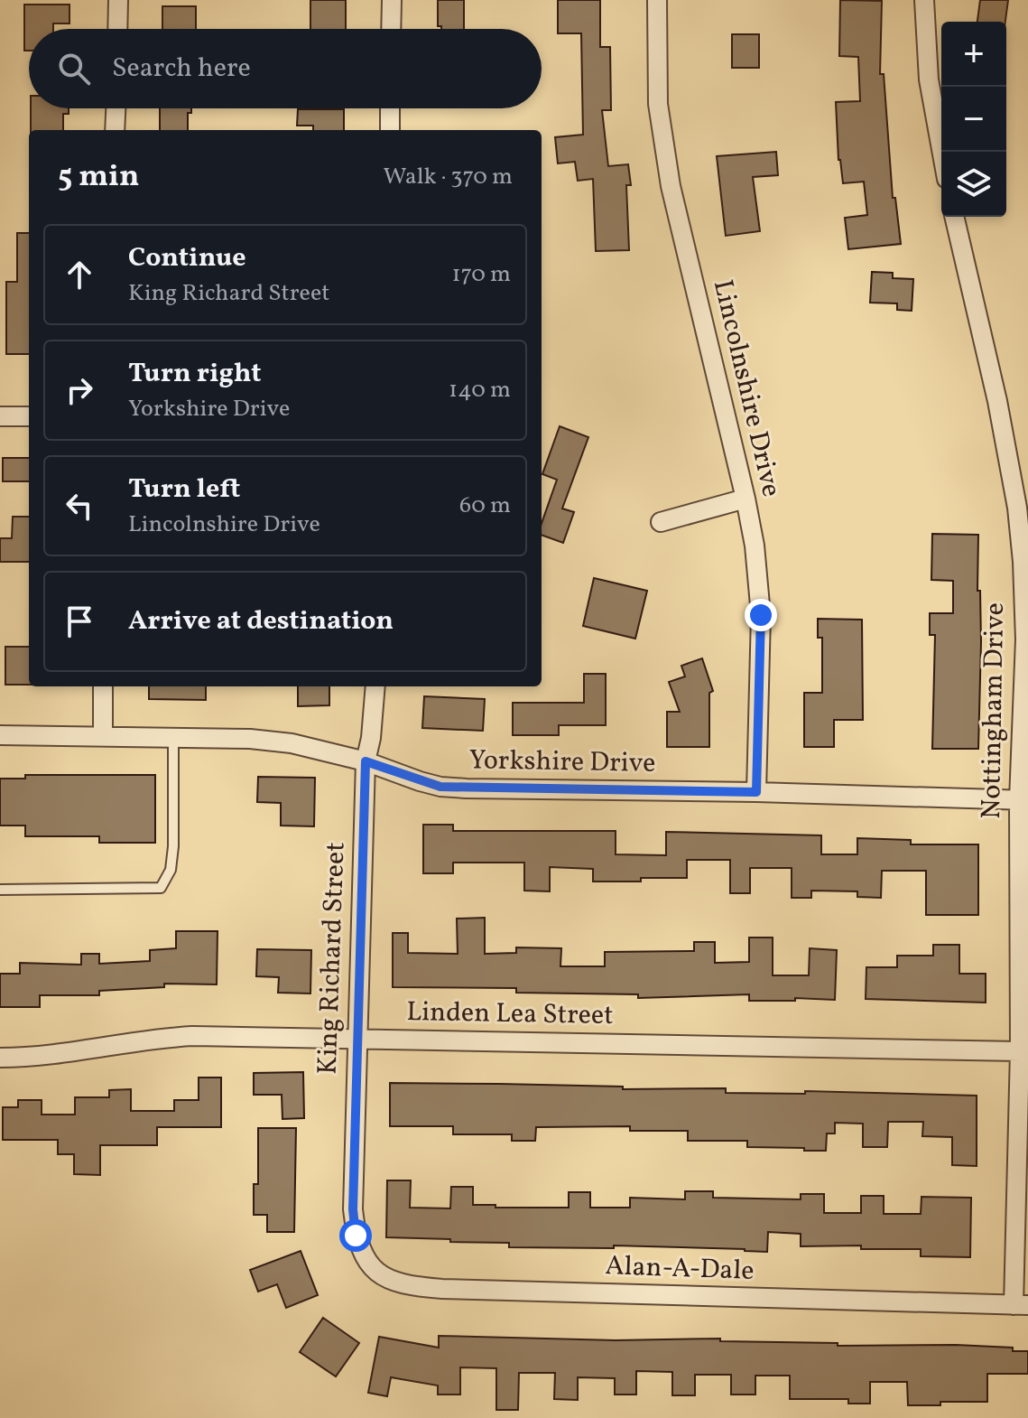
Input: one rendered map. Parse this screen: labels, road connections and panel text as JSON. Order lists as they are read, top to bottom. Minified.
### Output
{"streets":{"street":["Lincolnshire Drive","Nottingham Drive","Yorkshire Drive","King Richard Street","Linden Lea Street","Alan-A-Dale"]},"crossings":[["Lincolnshire Drive","Yorkshire Drive"],["Nottingham Drive","Yorkshire Drive"],["Nottingham Drive","Linden Lea Street"],["Nottingham Drive","Alan-A-Dale"],["Yorkshire Drive","King Richard Street"],["King Richard Street","Linden Lea Street"],["King Richard Street","Alan-A-Dale"]],"page":{"map_buttons":["+","−"],"search":"Search here","heading":["5 min","Walk · 370 m"],"list":[["Continue","King Richard Street","170 m"],["Turn right","Yorkshire Drive","140 m"],["Turn left","Lincolnshire Drive","60 m"],"Arrive at destination"]}}
